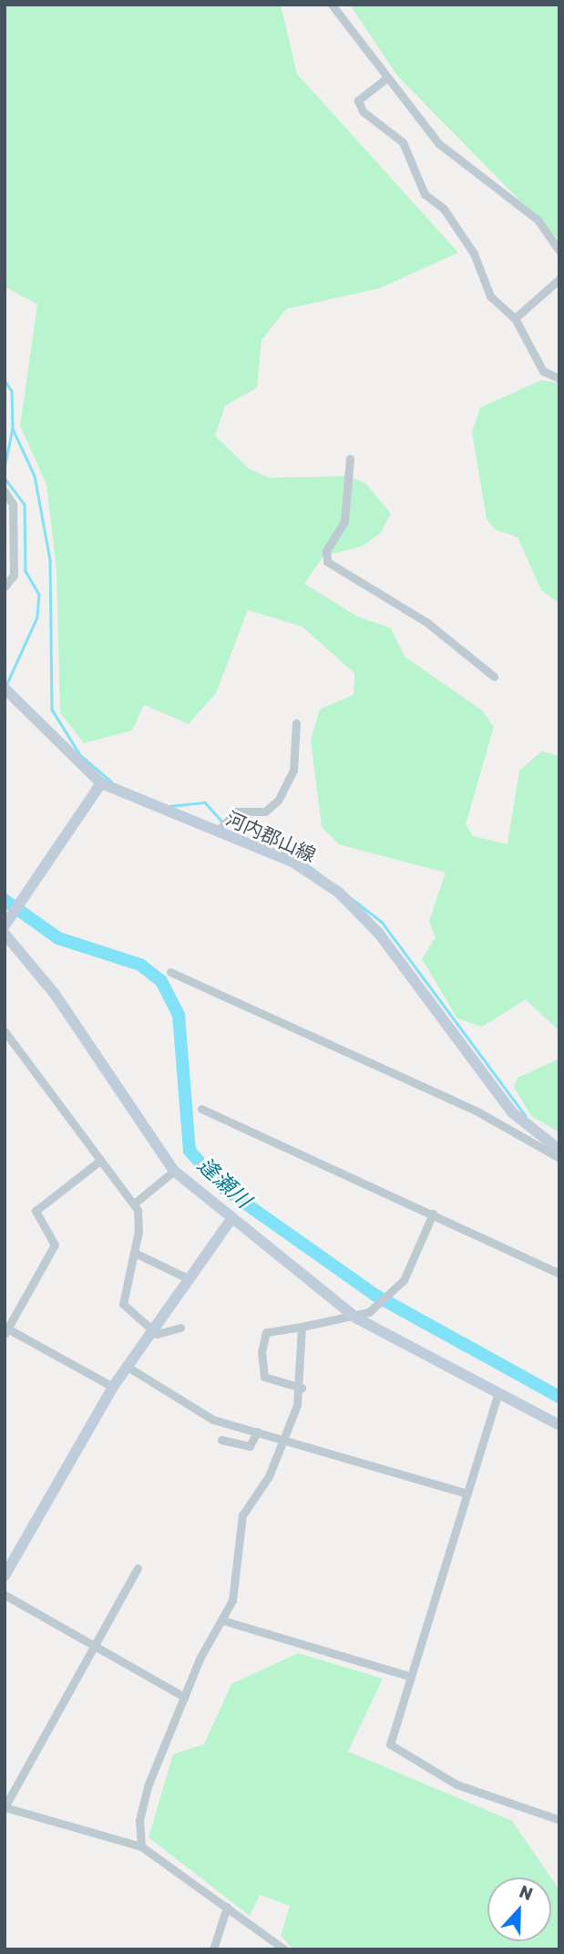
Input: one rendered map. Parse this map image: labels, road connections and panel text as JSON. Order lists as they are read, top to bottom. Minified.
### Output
{"streets":{"street":["河内郡山線"]},"water":["逢瀬川"],"north":"top"}
